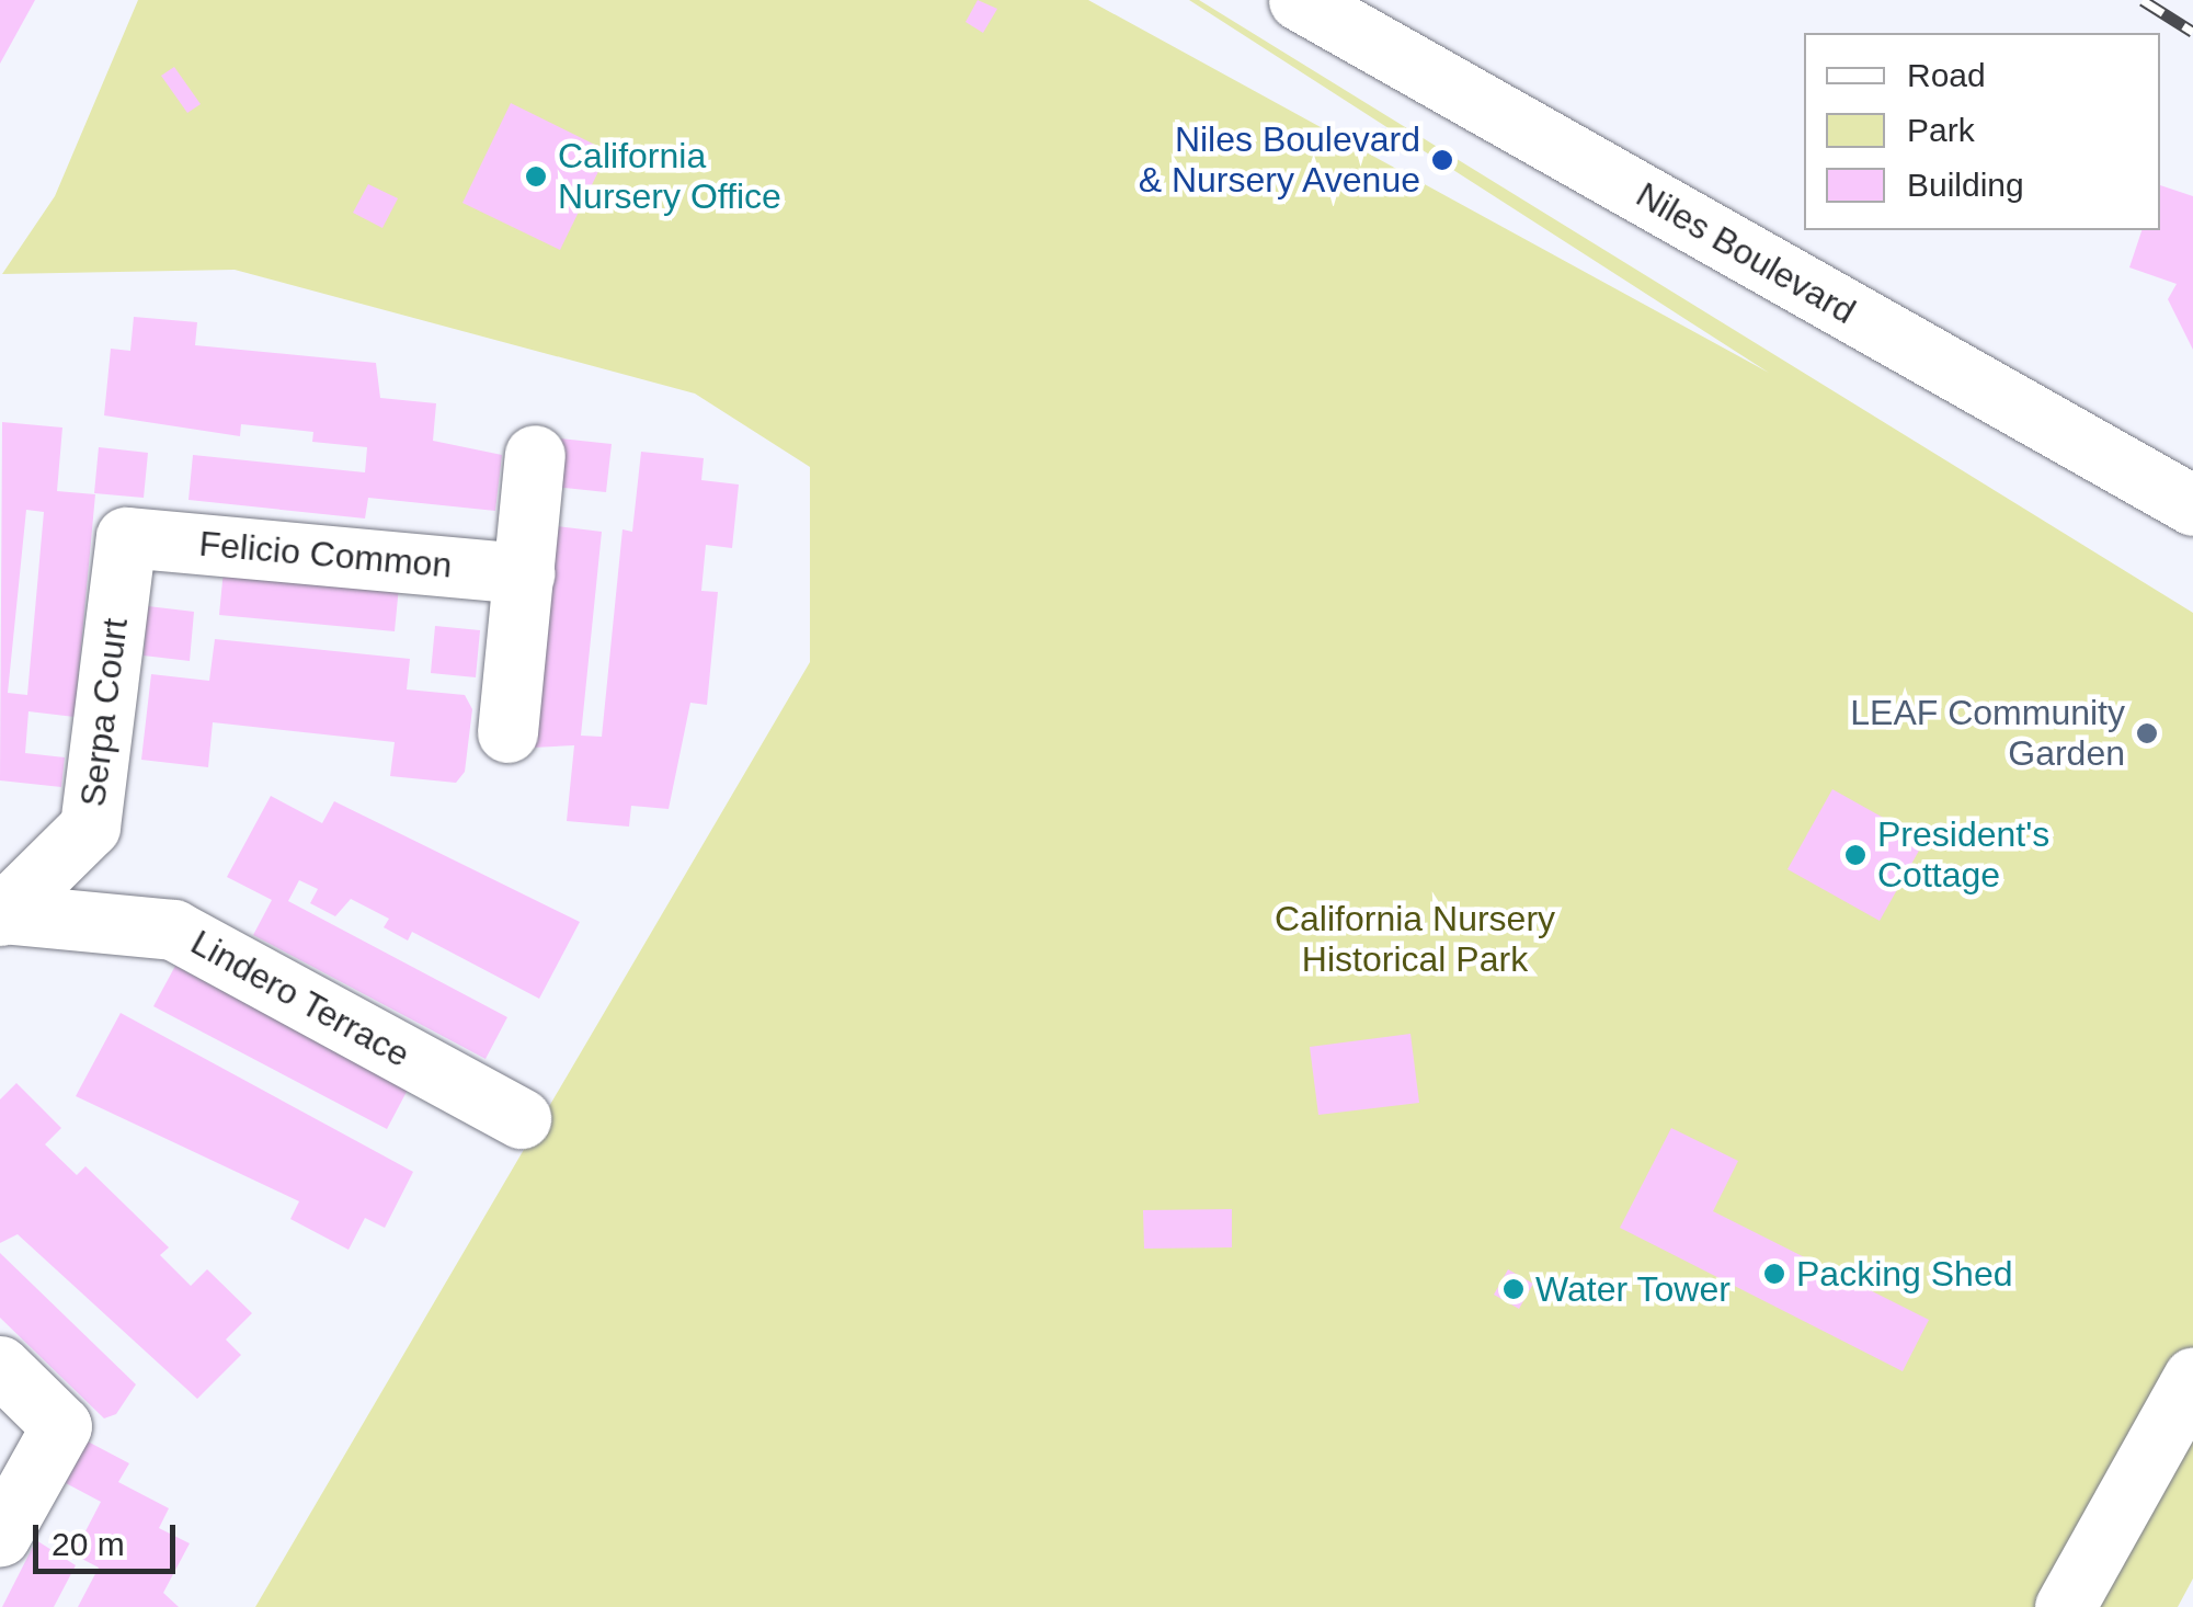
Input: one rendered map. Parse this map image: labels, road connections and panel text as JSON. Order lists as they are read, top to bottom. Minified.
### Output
{"streets":{"street":["Niles Boulevard","Felicio Common","Serpa Court","Lindero Terrace"]},"crossings":[["Felicio Common","Serpa Court"],["Serpa Court","Lindero Terrace"]],"parks":["California Nursery Historical Park"],"places":["Niles Boulevard & Nursery Avenue","California Nursery Office","LEAF Community Garden","President's Cottage","Packing Shed","Water Tower"],"legend":["Road","Park","Building"],"scale_bar":"20 m"}
